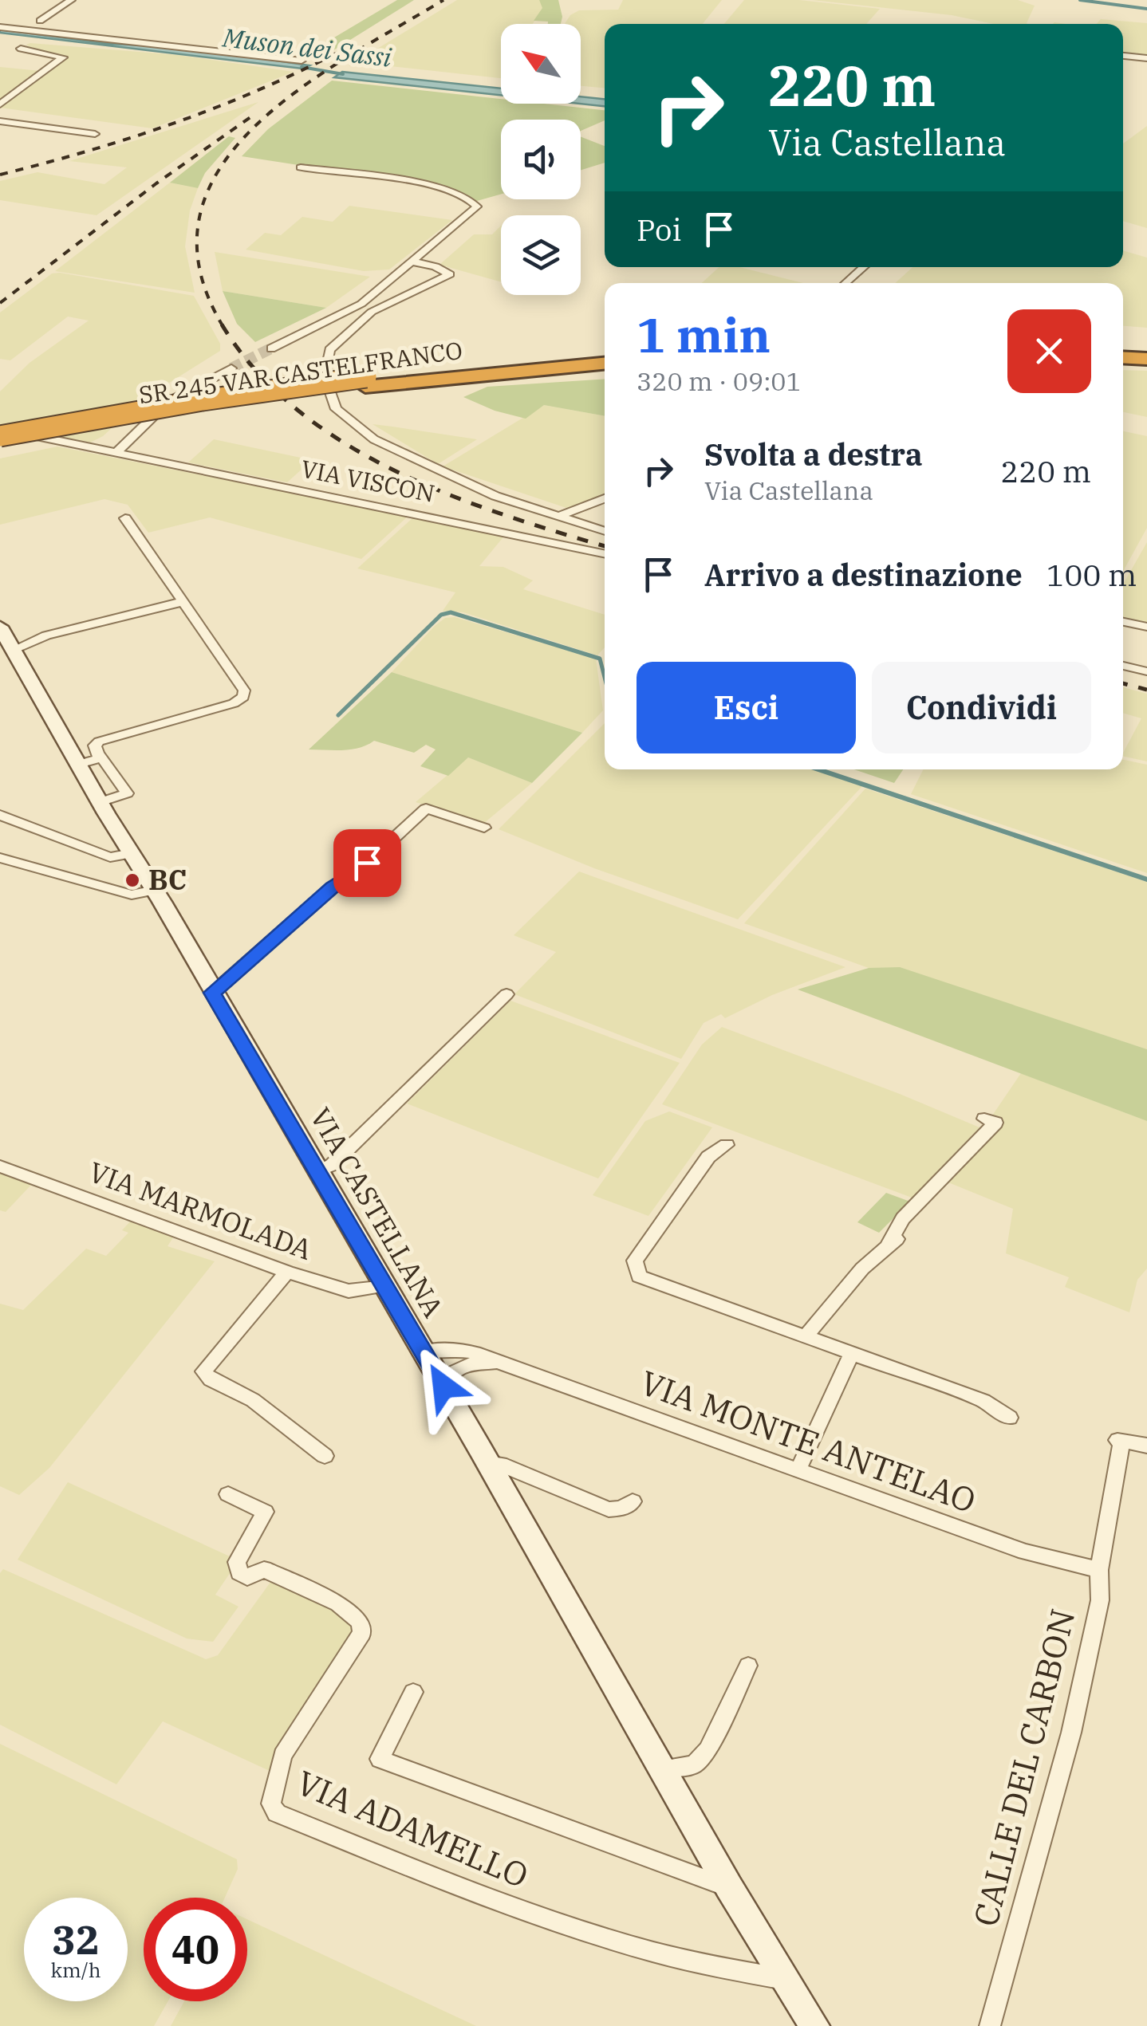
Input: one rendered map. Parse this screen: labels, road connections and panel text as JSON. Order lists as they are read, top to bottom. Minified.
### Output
{"streets":{"highway":["SR 245 VAR CASTELFRANCO"],"street":["VIA VISCON","VIA MARMOLADA","VIA CASTELLANA","VIA MONTE ANTELAO","CALLE DEL CARBON","VIA ADAMELLO"]},"crossings":[["VIA MARMOLADA","VIA CASTELLANA"],["VIA CASTELLANA","VIA MONTE ANTELAO"],["VIA CASTELLANA","VIA ADAMELLO"],["VIA MONTE ANTELAO","CALLE DEL CARBON"]],"water":["Muson dei Sassi"],"places":["BC"],"north":"top left","page":{"turn":["220 m","Via Castellana"],"then":"Poi","heading":["1 min","320 m · 09:01"],"list":[{"name":"Svolta a destra","note":"Via Castellana","value":"220 m"},{"name":"Arrivo a destinazione","value":"100 m"}],"buttons":["Esci","Condividi"],"speed":"32 km/h","limit":"40"}}
